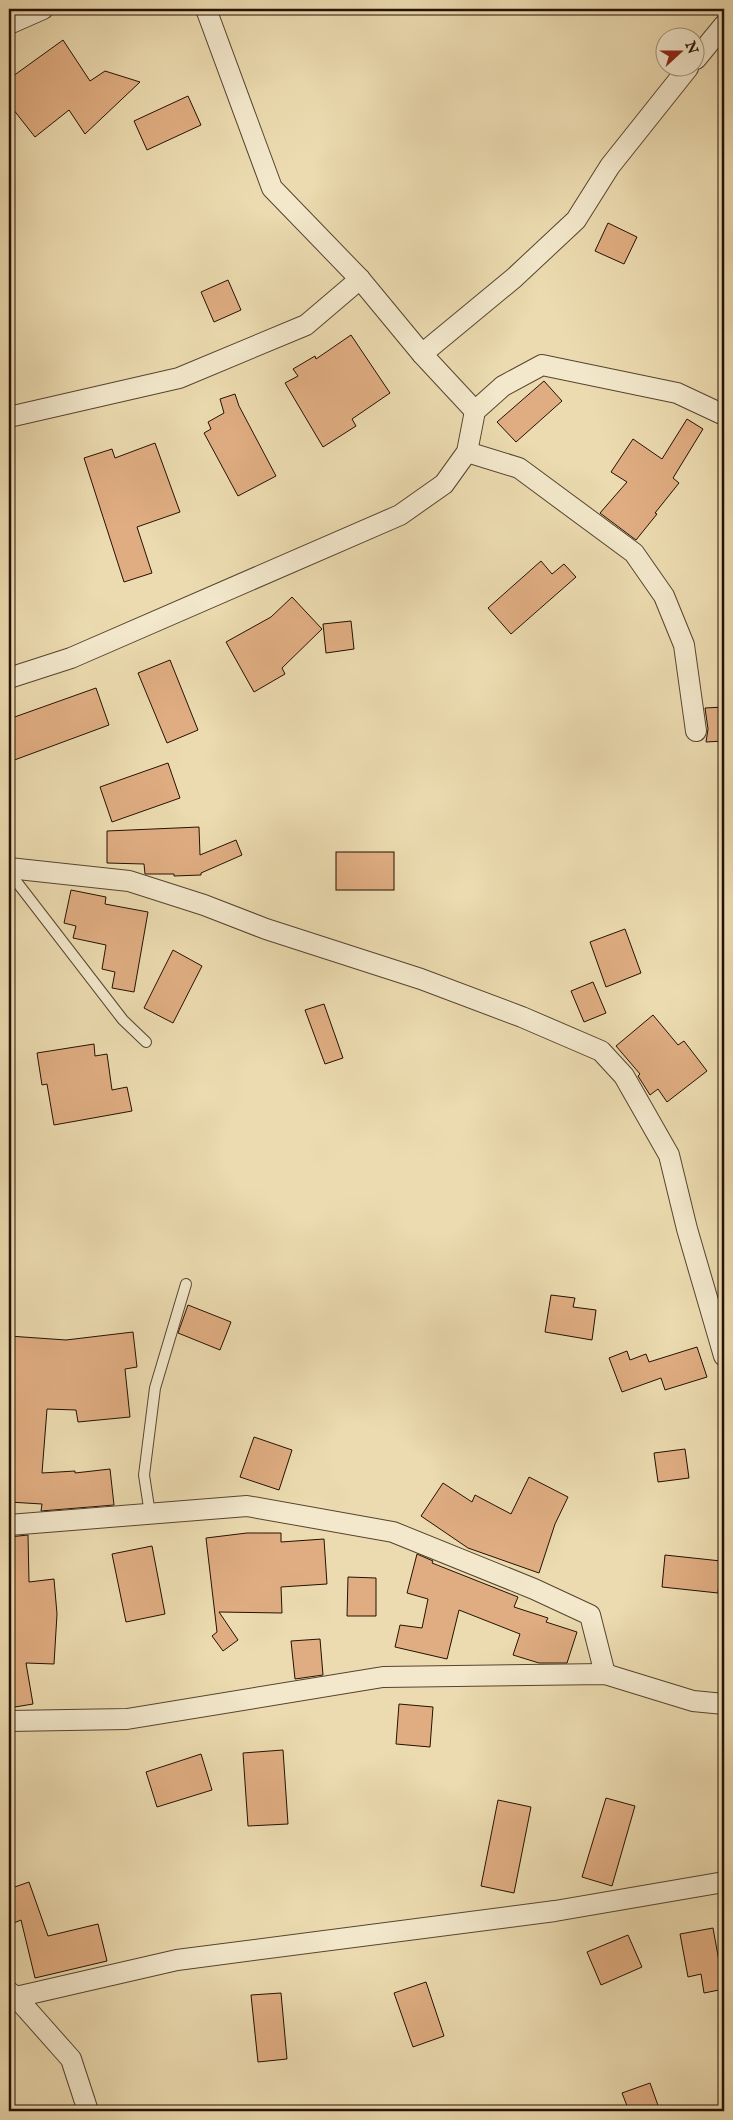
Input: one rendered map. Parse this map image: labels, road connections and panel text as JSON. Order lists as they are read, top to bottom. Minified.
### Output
{"north":"right"}
